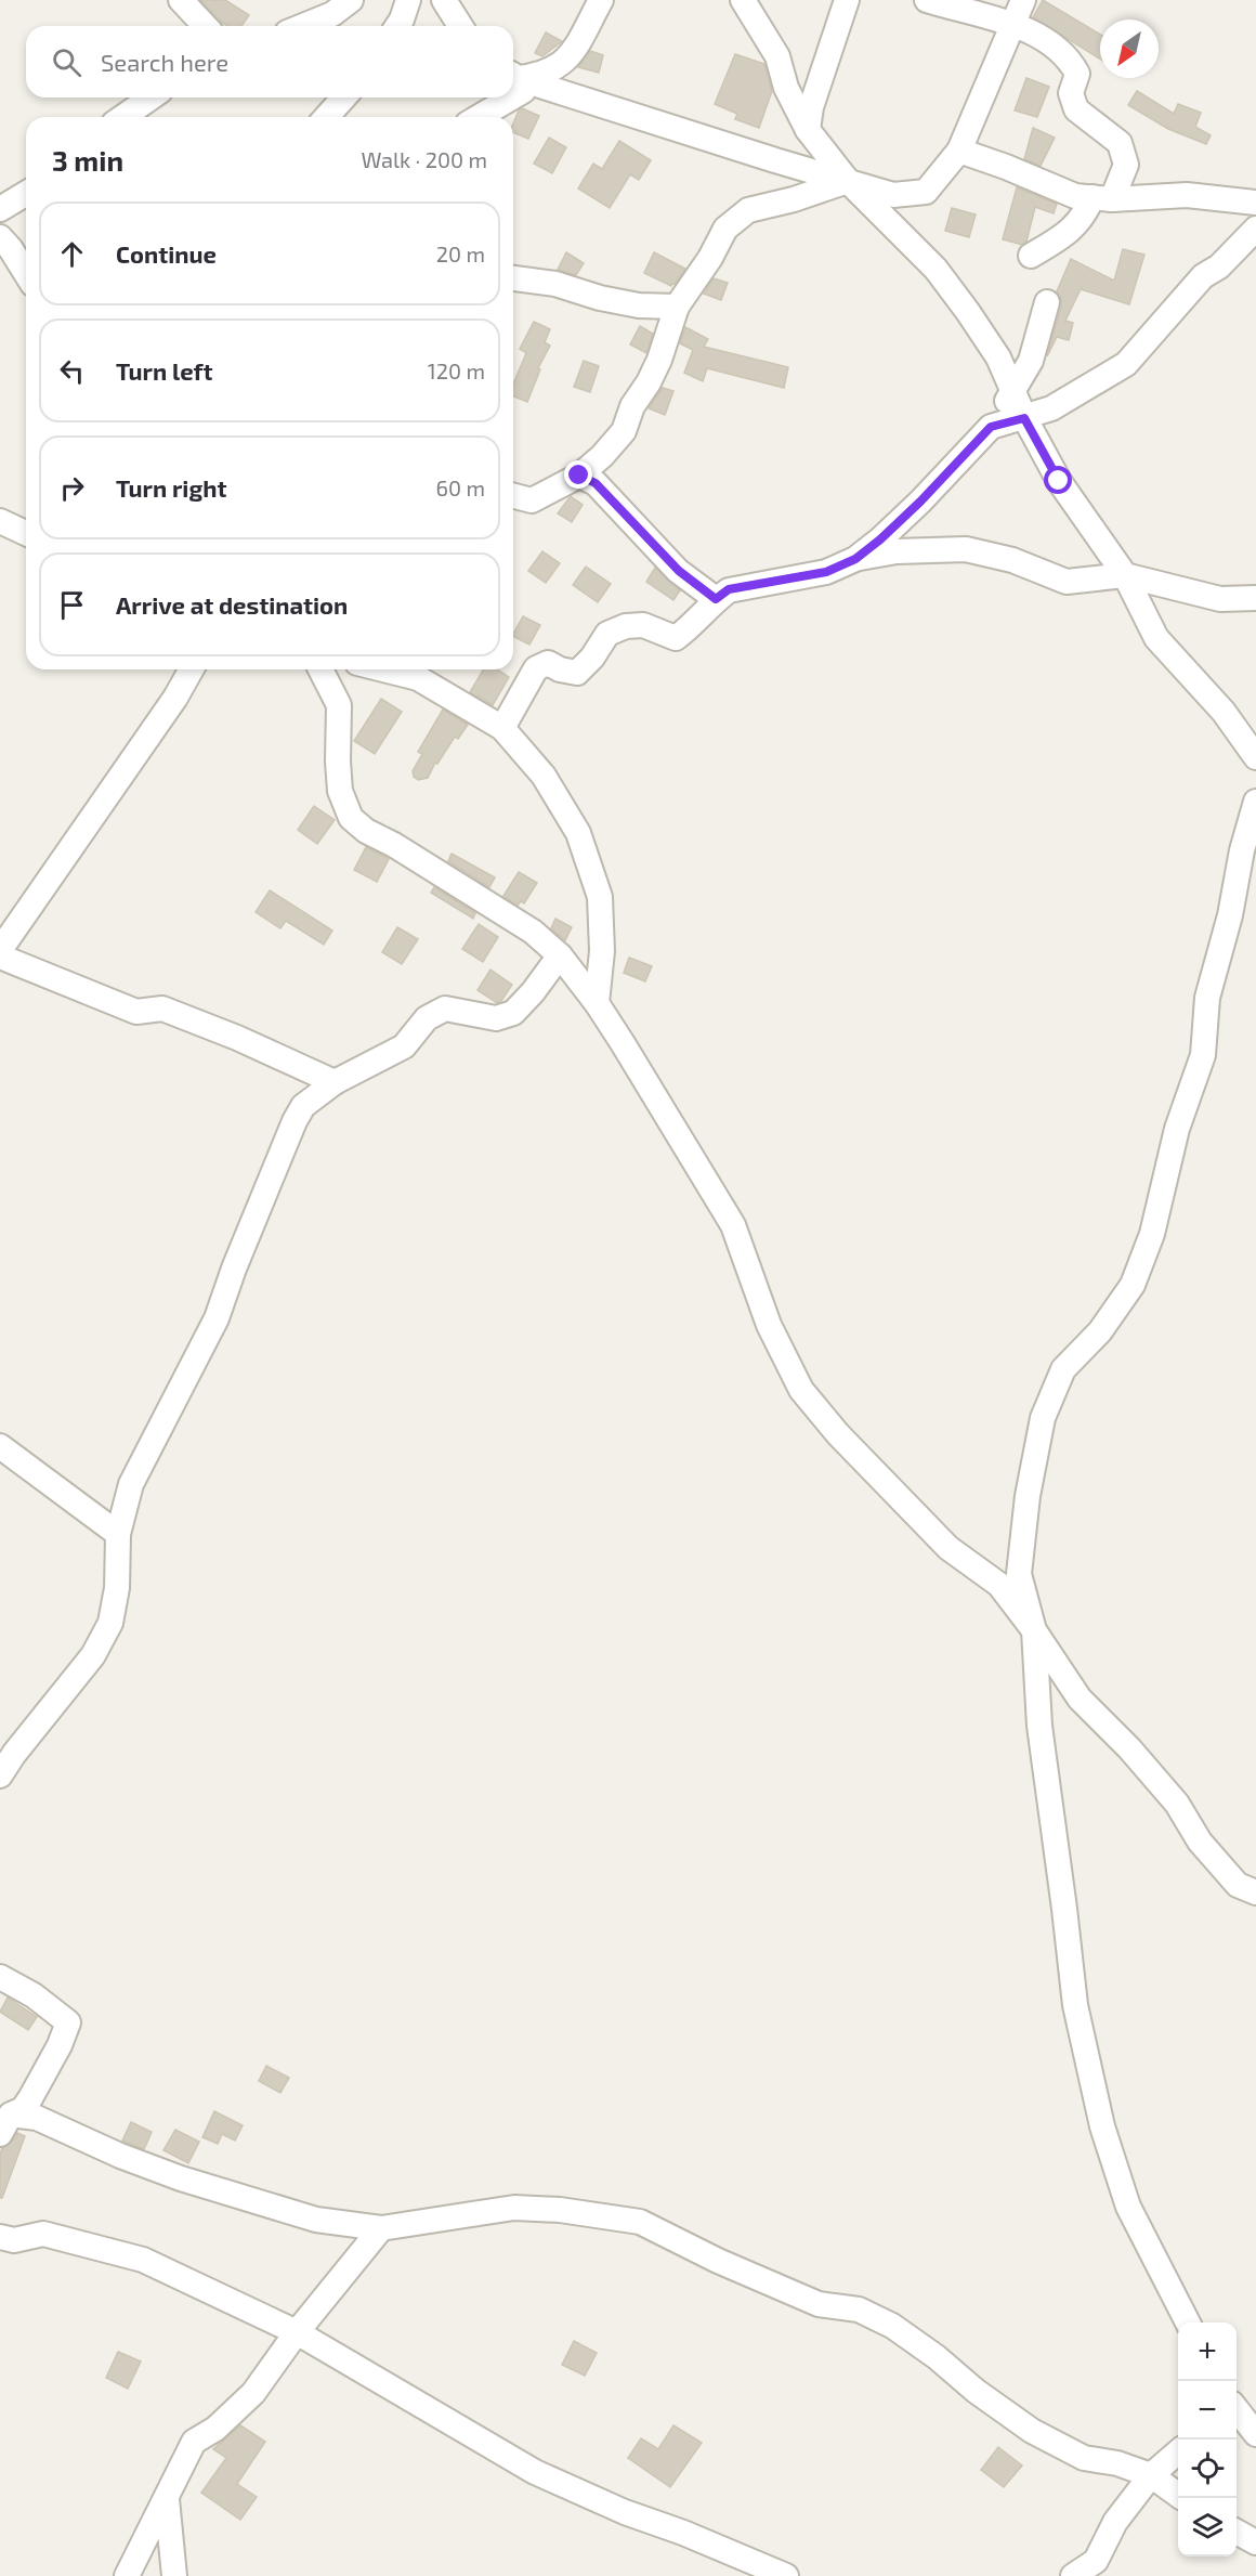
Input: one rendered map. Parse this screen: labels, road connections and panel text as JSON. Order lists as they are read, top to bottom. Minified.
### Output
{"north":"bottom left","page":{"search":"Search here","heading":["3 min","Walk · 200 m"],"list":[["Continue","20 m"],["Turn left","120 m"],["Turn right","60 m"],"Arrive at destination"],"map_buttons":["+","−"]}}
